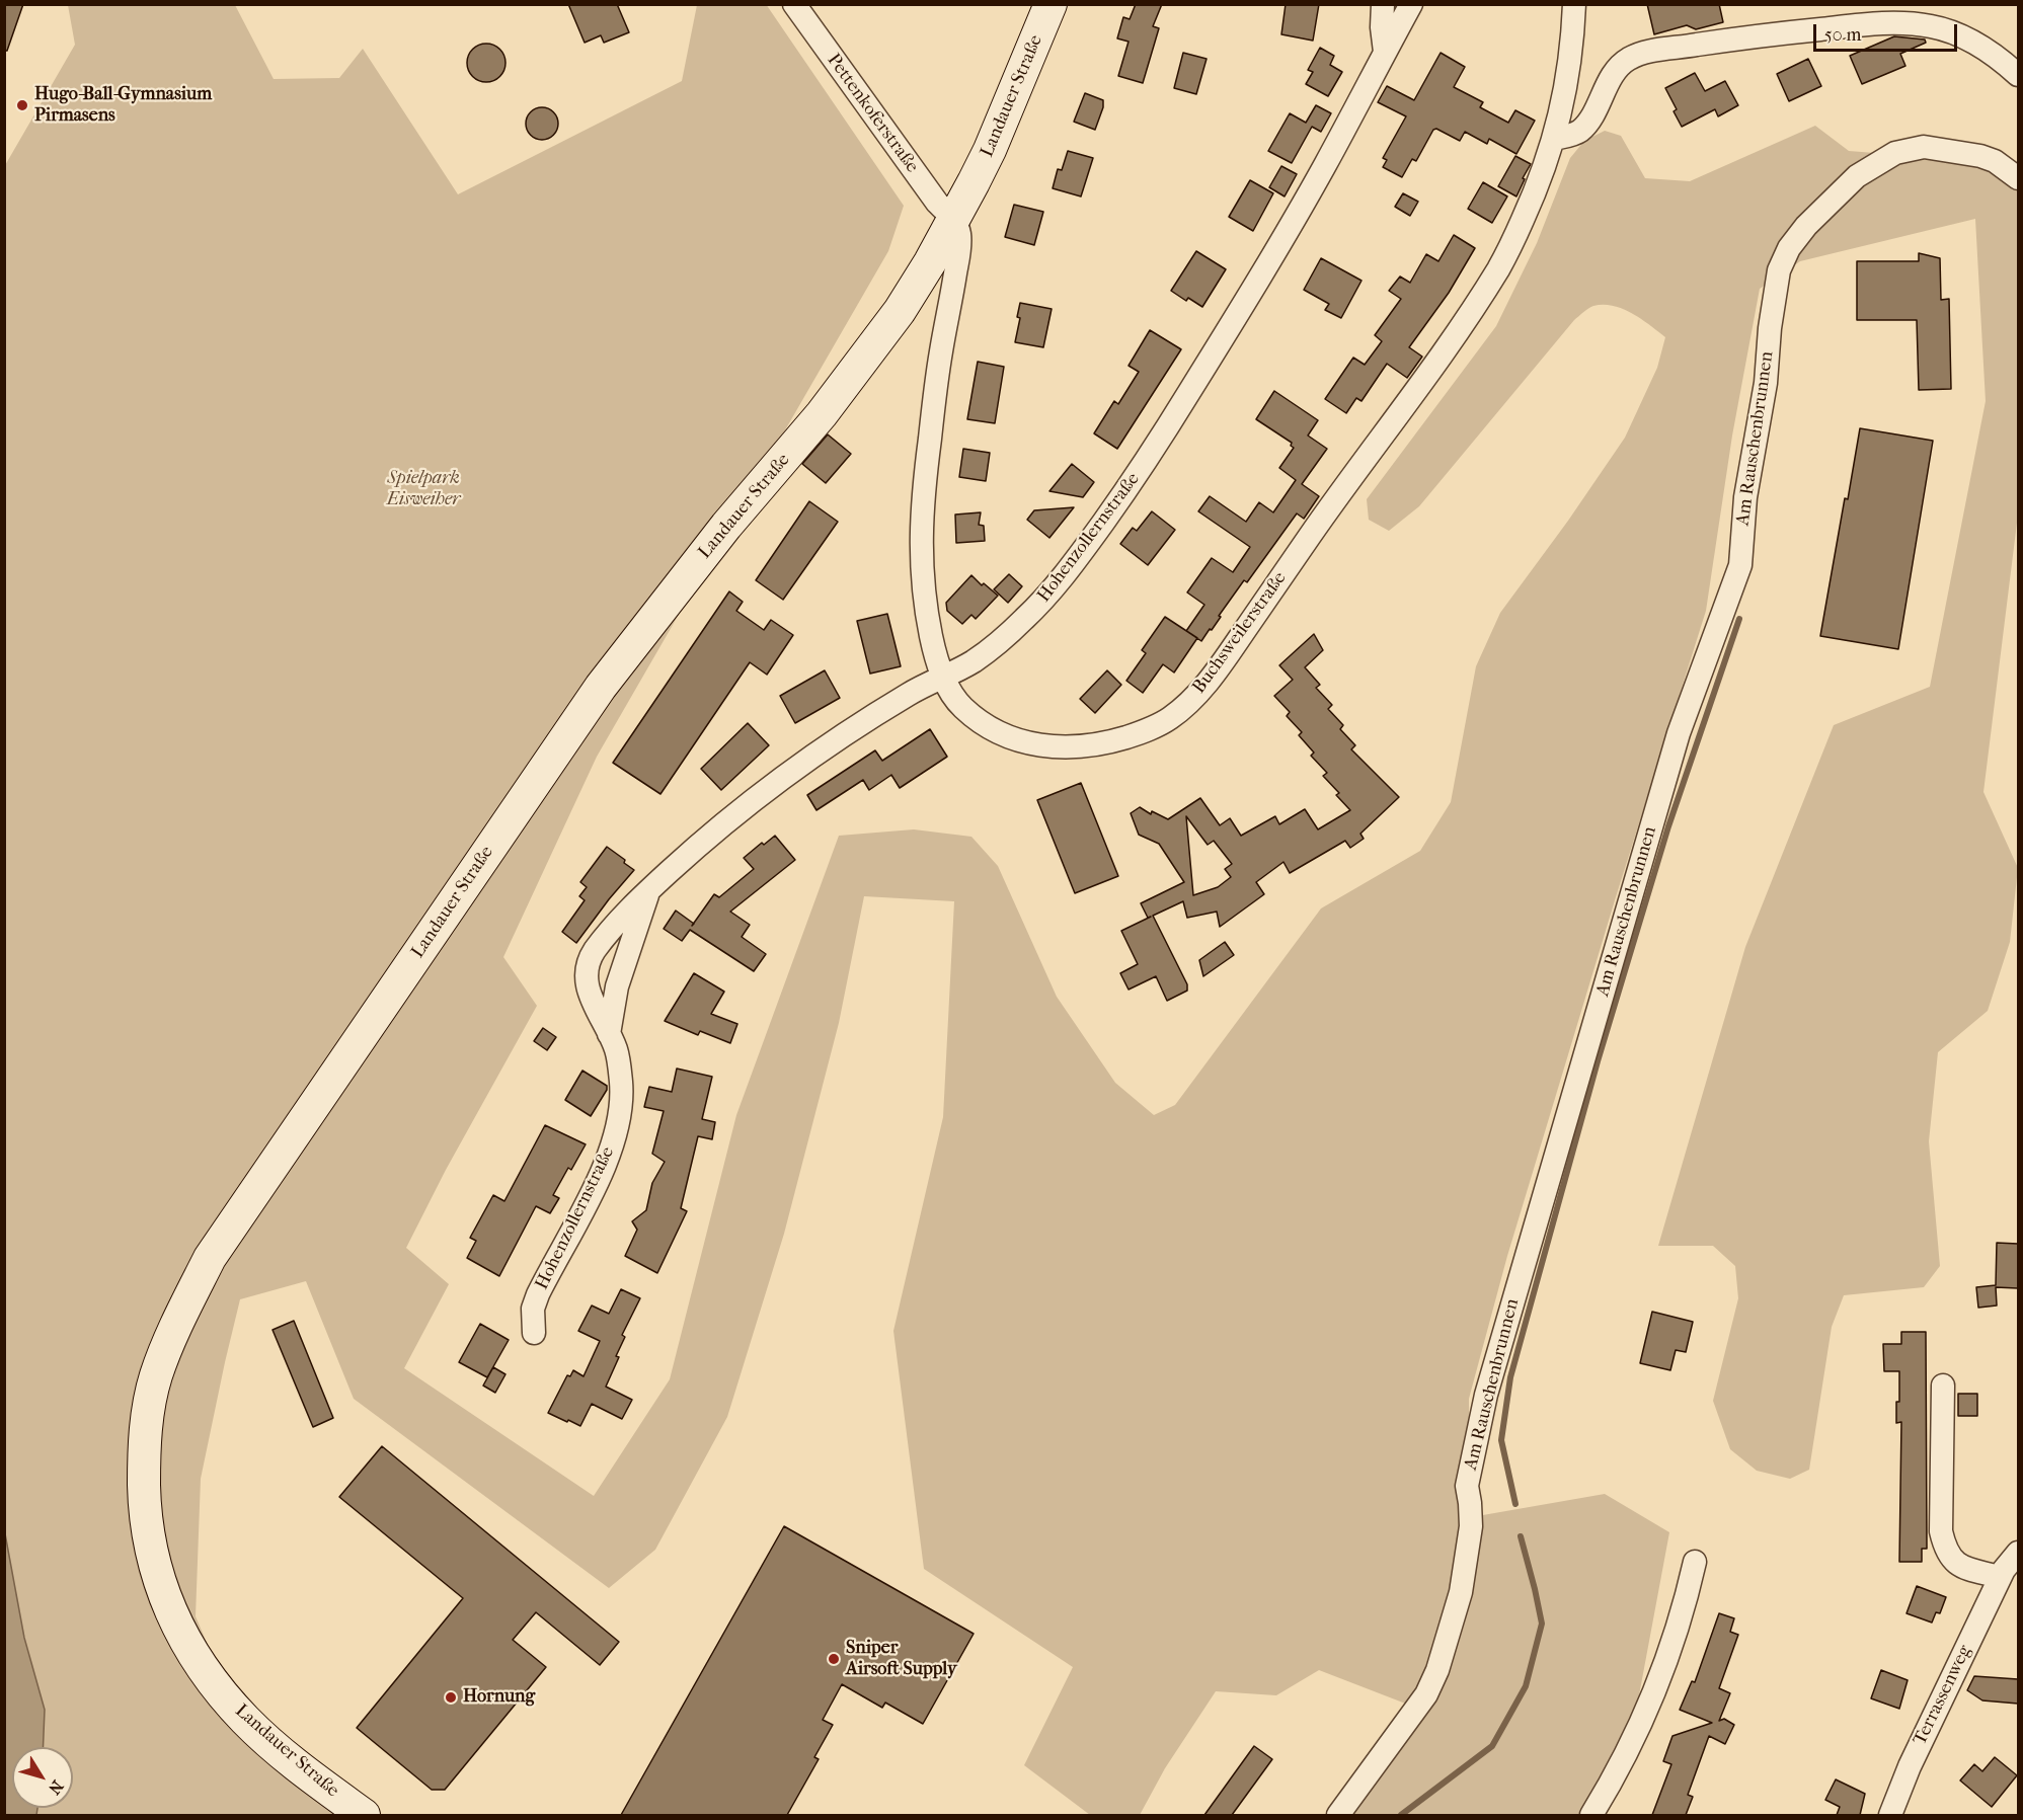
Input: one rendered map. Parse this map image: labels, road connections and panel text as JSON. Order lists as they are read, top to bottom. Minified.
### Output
{"streets":{"main road":["Landauer Straße"],"street":["Pettenkoferstraße","Am Rauschenbrunnen","Hohenzollernstraße","Buchsweilerstraße","Terrassenweg"]},"crossings":[["Landauer Straße","Pettenkoferstraße"],["Landauer Straße","Buchsweilerstraße"],["Pettenkoferstraße","Buchsweilerstraße"],["Hohenzollernstraße","Buchsweilerstraße"]],"parks":["Spielpark Eisweiher"],"places":["Hugo-Ball-Gymnasium Pirmasens","Sniper Airsoft Supply","Hornung"],"scale_bar":"50 m","north":"bottom right"}
